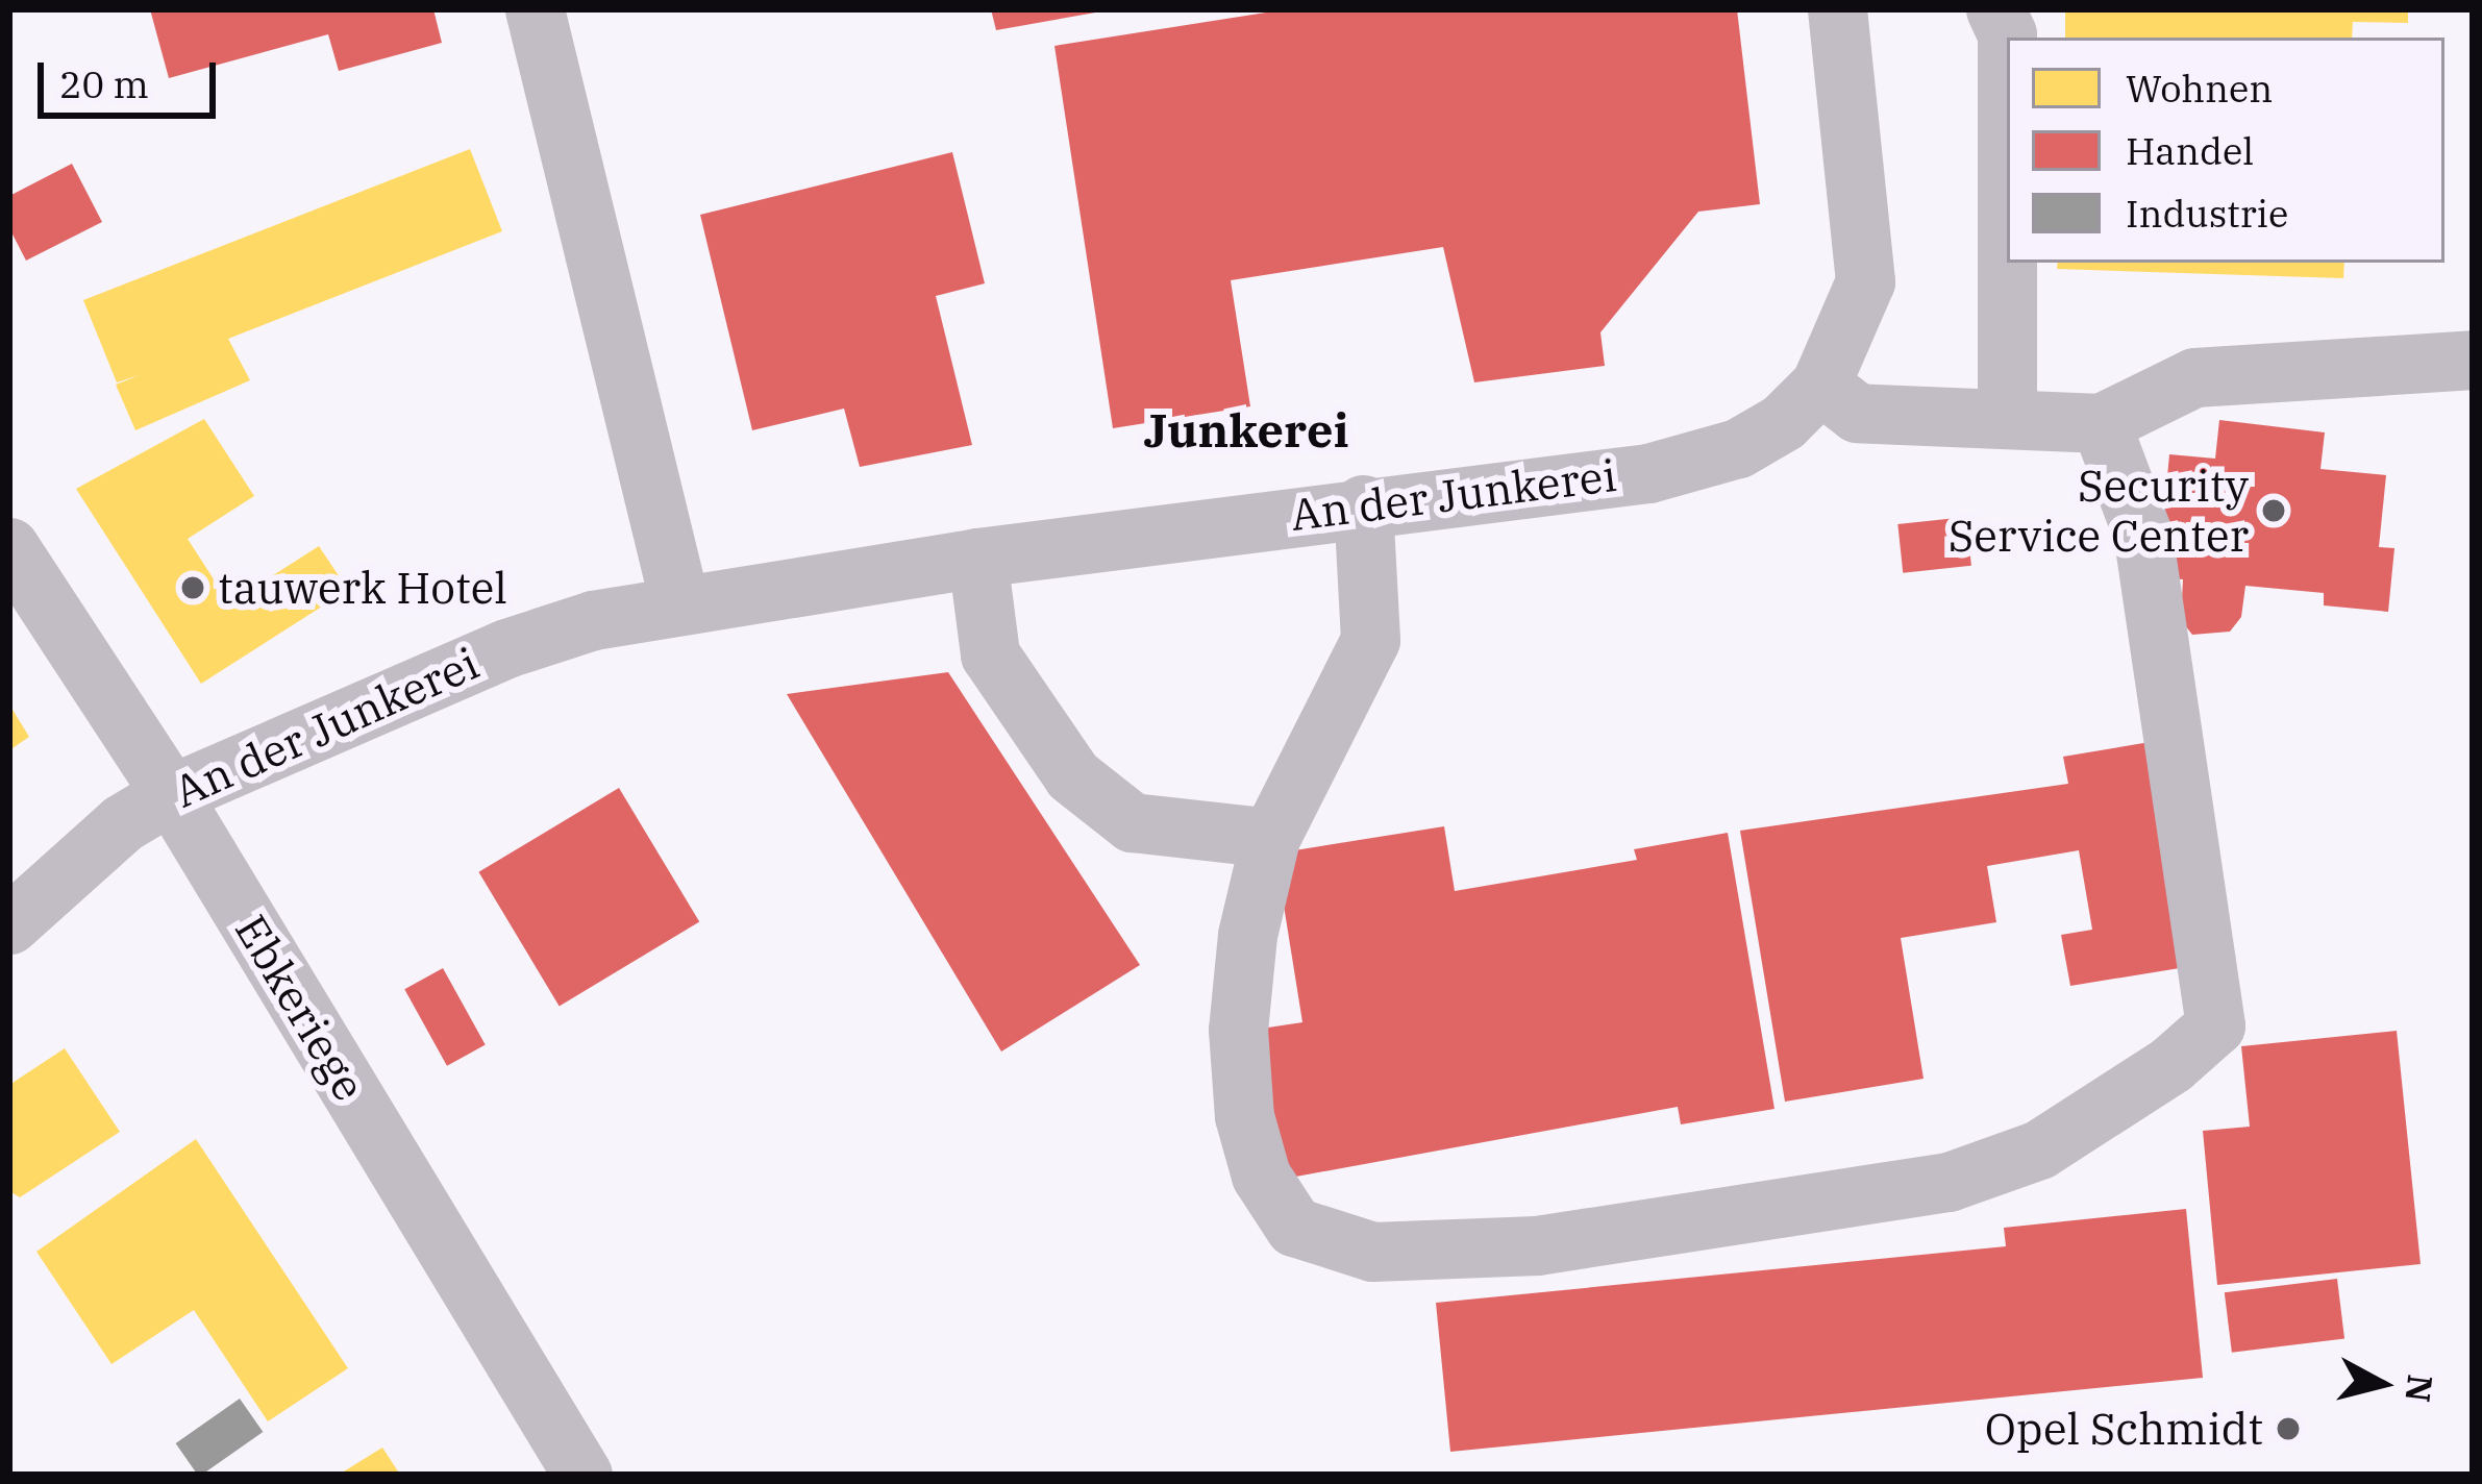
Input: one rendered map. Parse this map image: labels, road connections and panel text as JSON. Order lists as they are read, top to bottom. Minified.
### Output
{"streets":{"street":["An der Junkerei","Ebkeriege"]},"crossings":[["An der Junkerei","Ebkeriege"]],"districts":["Junkerei"],"places":["Security Service Center","tauwerk Hotel","Opel Schmidt"],"legend":["Wohnen","Handel","Industrie"],"scale_bar":"20 m","north":"right"}
